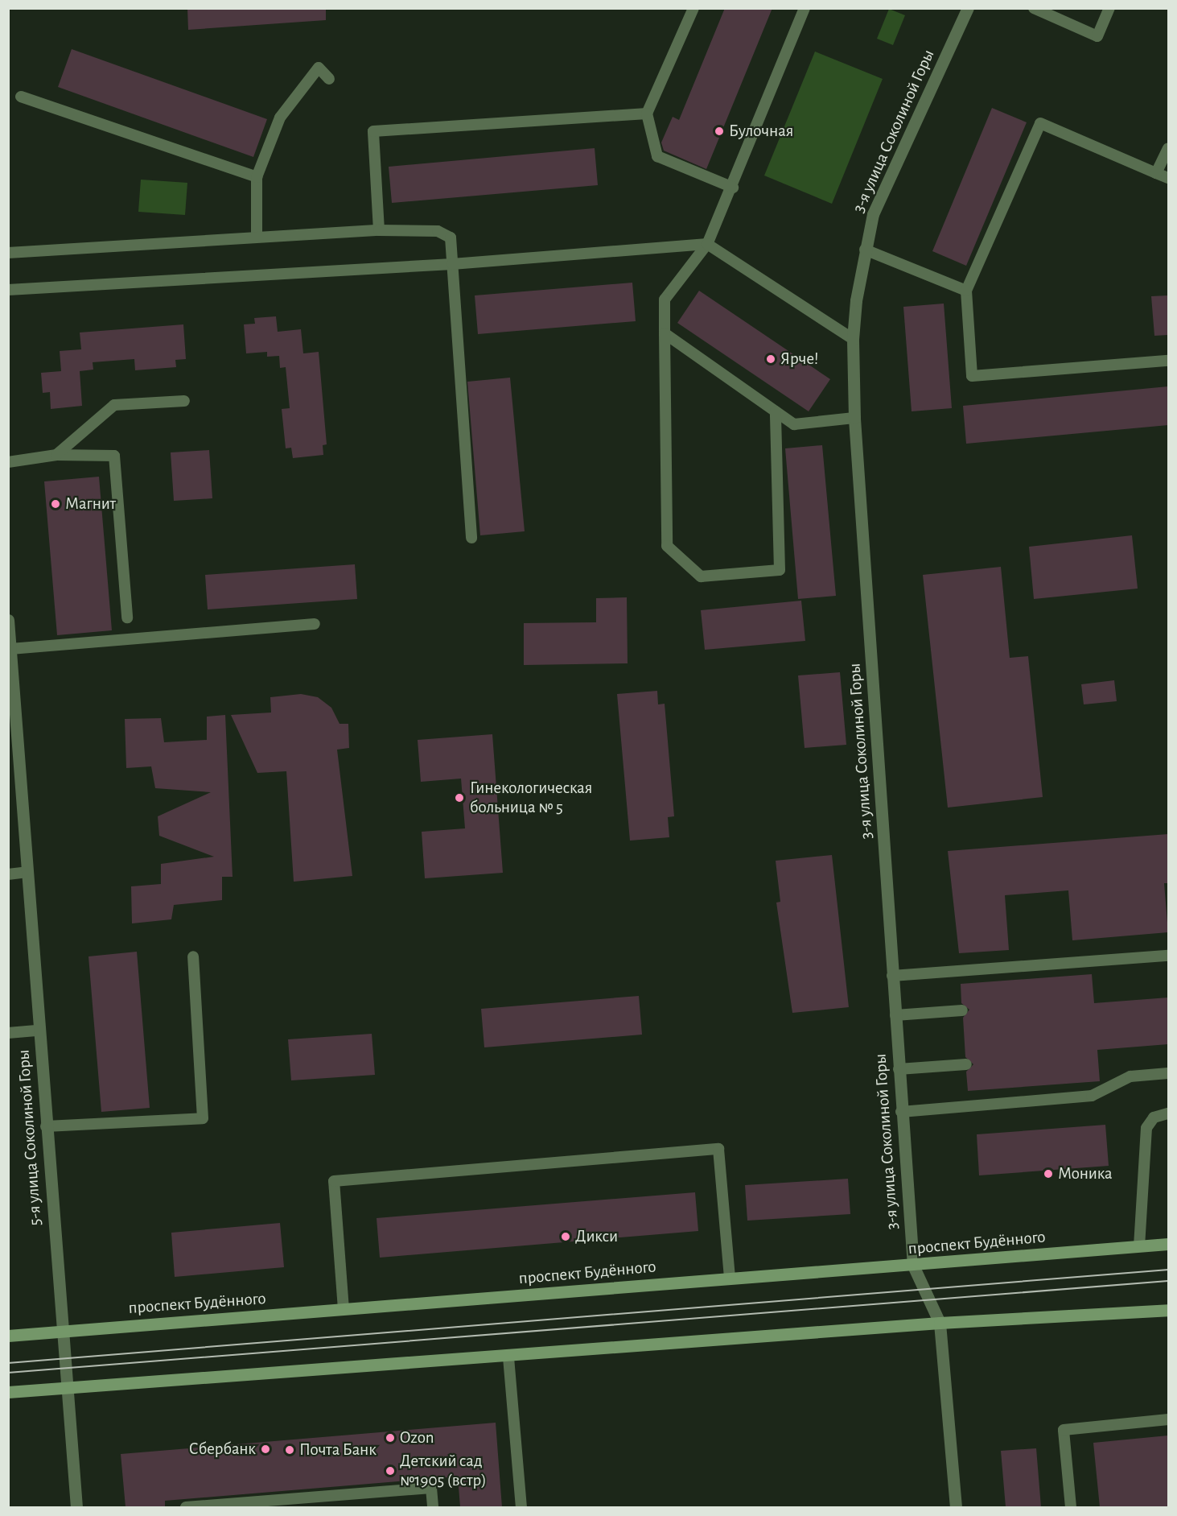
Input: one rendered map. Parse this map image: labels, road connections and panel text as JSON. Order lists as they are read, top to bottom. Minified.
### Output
{"streets":{"main road":["проспект Будённого"],"street":["3-я улица Соколиной Горы","5-я улица Соколиной Горы"]},"crossings":[["3-я улица Соколиной Горы","проспект Будённого"],["5-я улица Соколиной Горы","проспект Будённого"]],"places":["Булочная","Ярче!","Магнит","Гинекологическая больница № 5","Моника","Дикси","Ozon","Сбербанк","Почта Банк","Детский сад №1905 (встр)"]}
